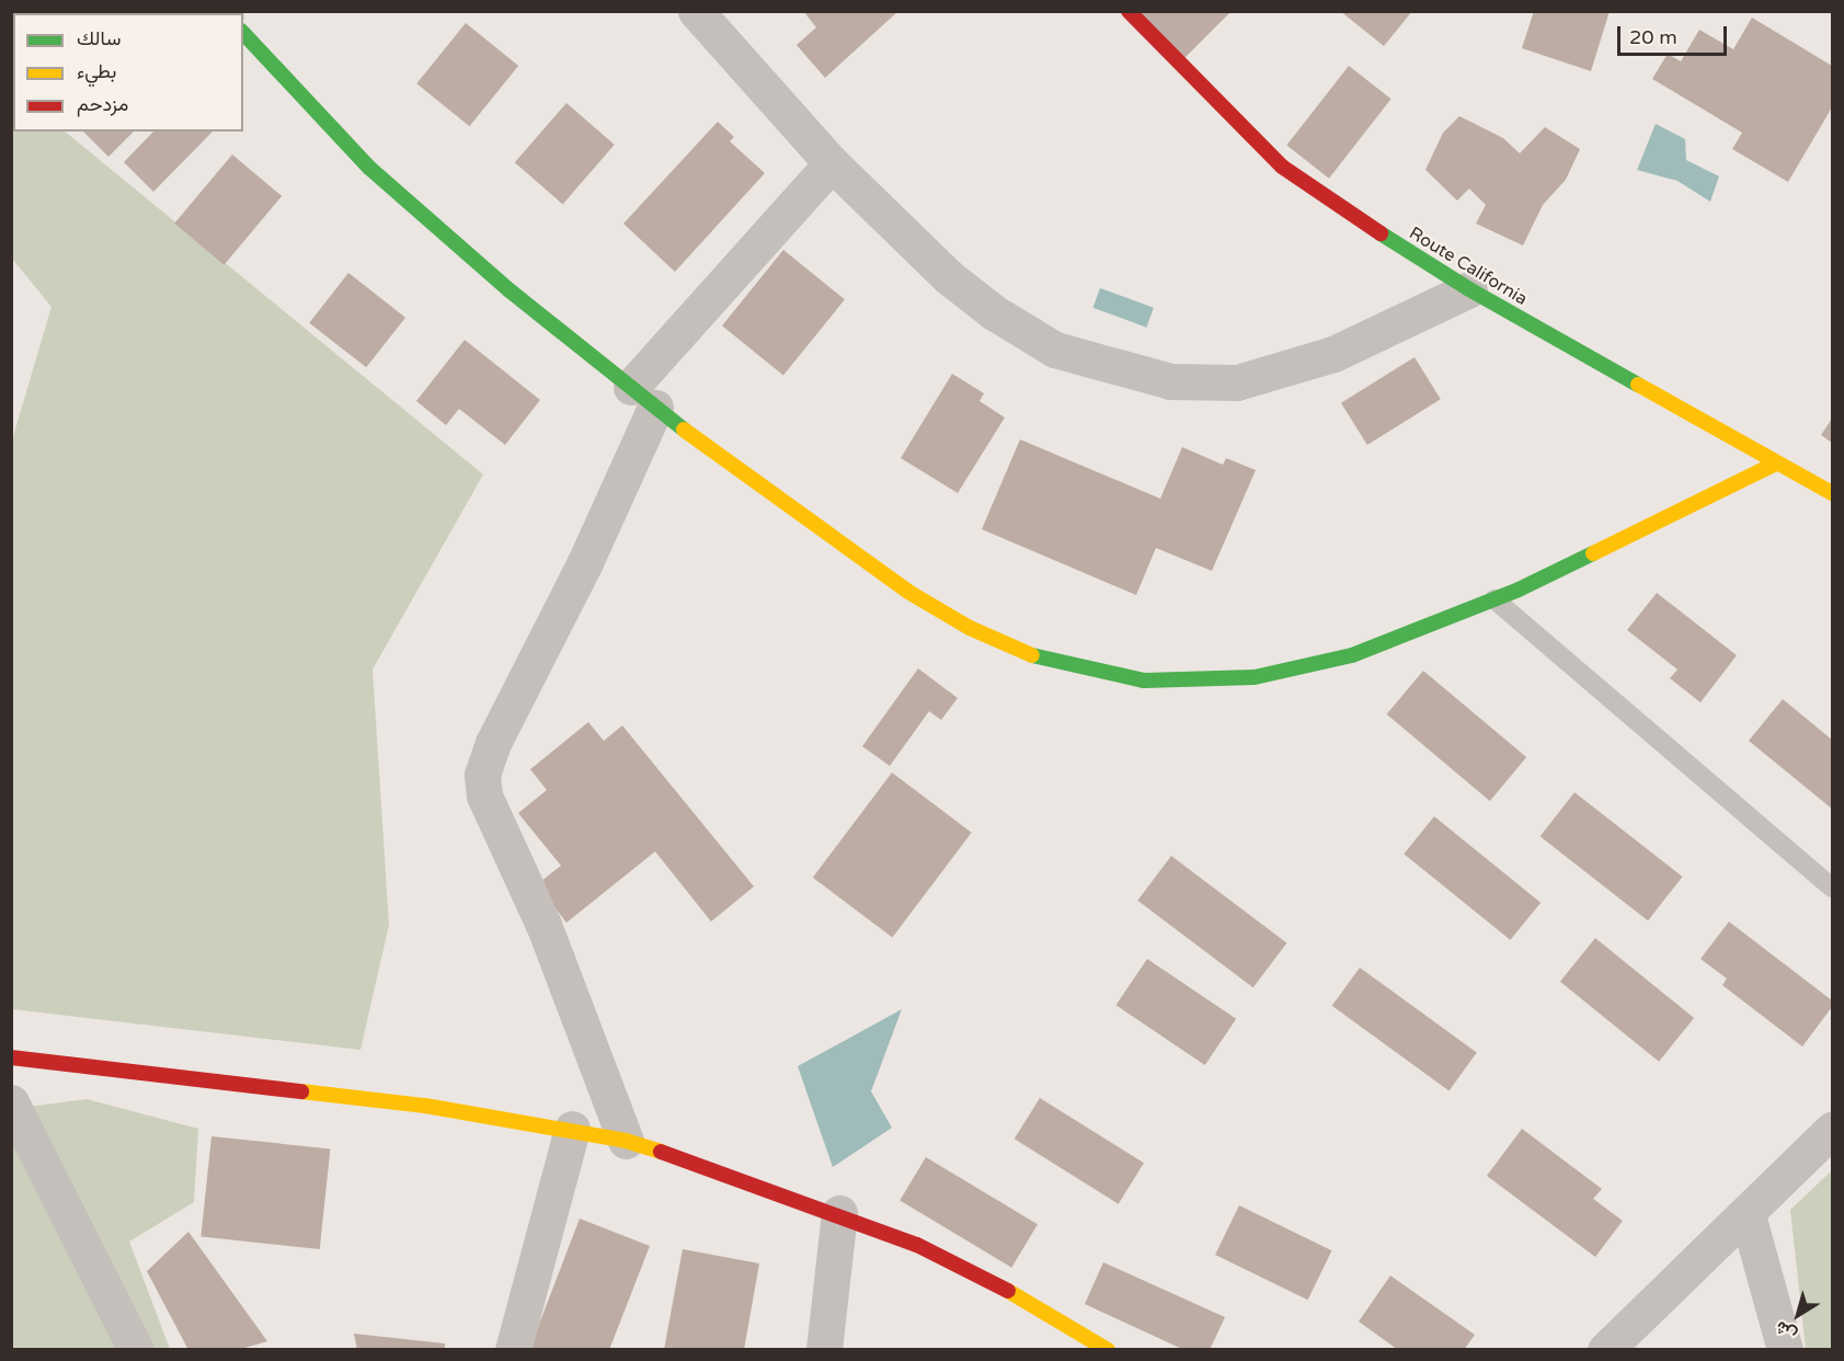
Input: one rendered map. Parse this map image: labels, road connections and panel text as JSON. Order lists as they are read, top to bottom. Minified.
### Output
{"streets":{"street":["Route California"]},"legend":["سالك","بطيء","مزدحم"],"scale_bar":"20 m","north":"bottom left"}
